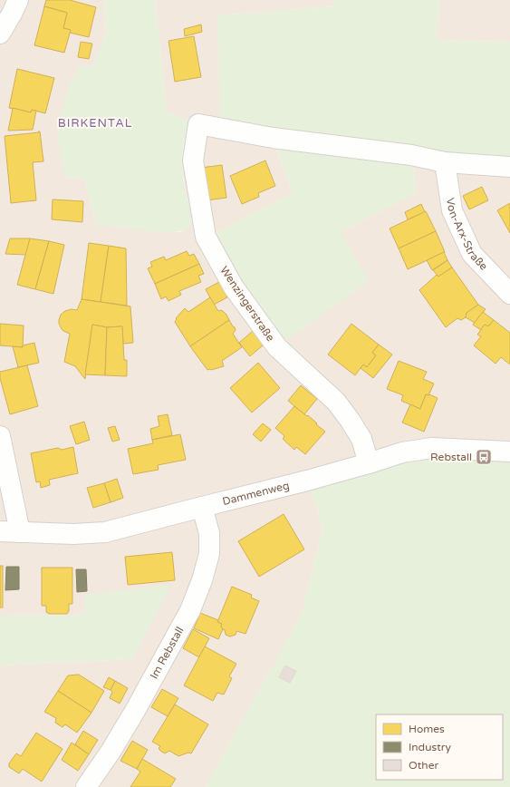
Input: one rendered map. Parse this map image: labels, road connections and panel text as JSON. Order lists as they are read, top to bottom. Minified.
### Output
{"streets":{"street":["Von-Arx-Straße","Wenzingerstraße","Dammenweg","Im Rebstall"]},"crossings":[["Von-Arx-Straße","Wenzingerstraße"],["Wenzingerstraße","Dammenweg"],["Dammenweg","Im Rebstall"]],"districts":["BIRKENTAL"],"places":{"bus stop":["Rebstall"]},"legend":["Homes","Industry","Other"]}
